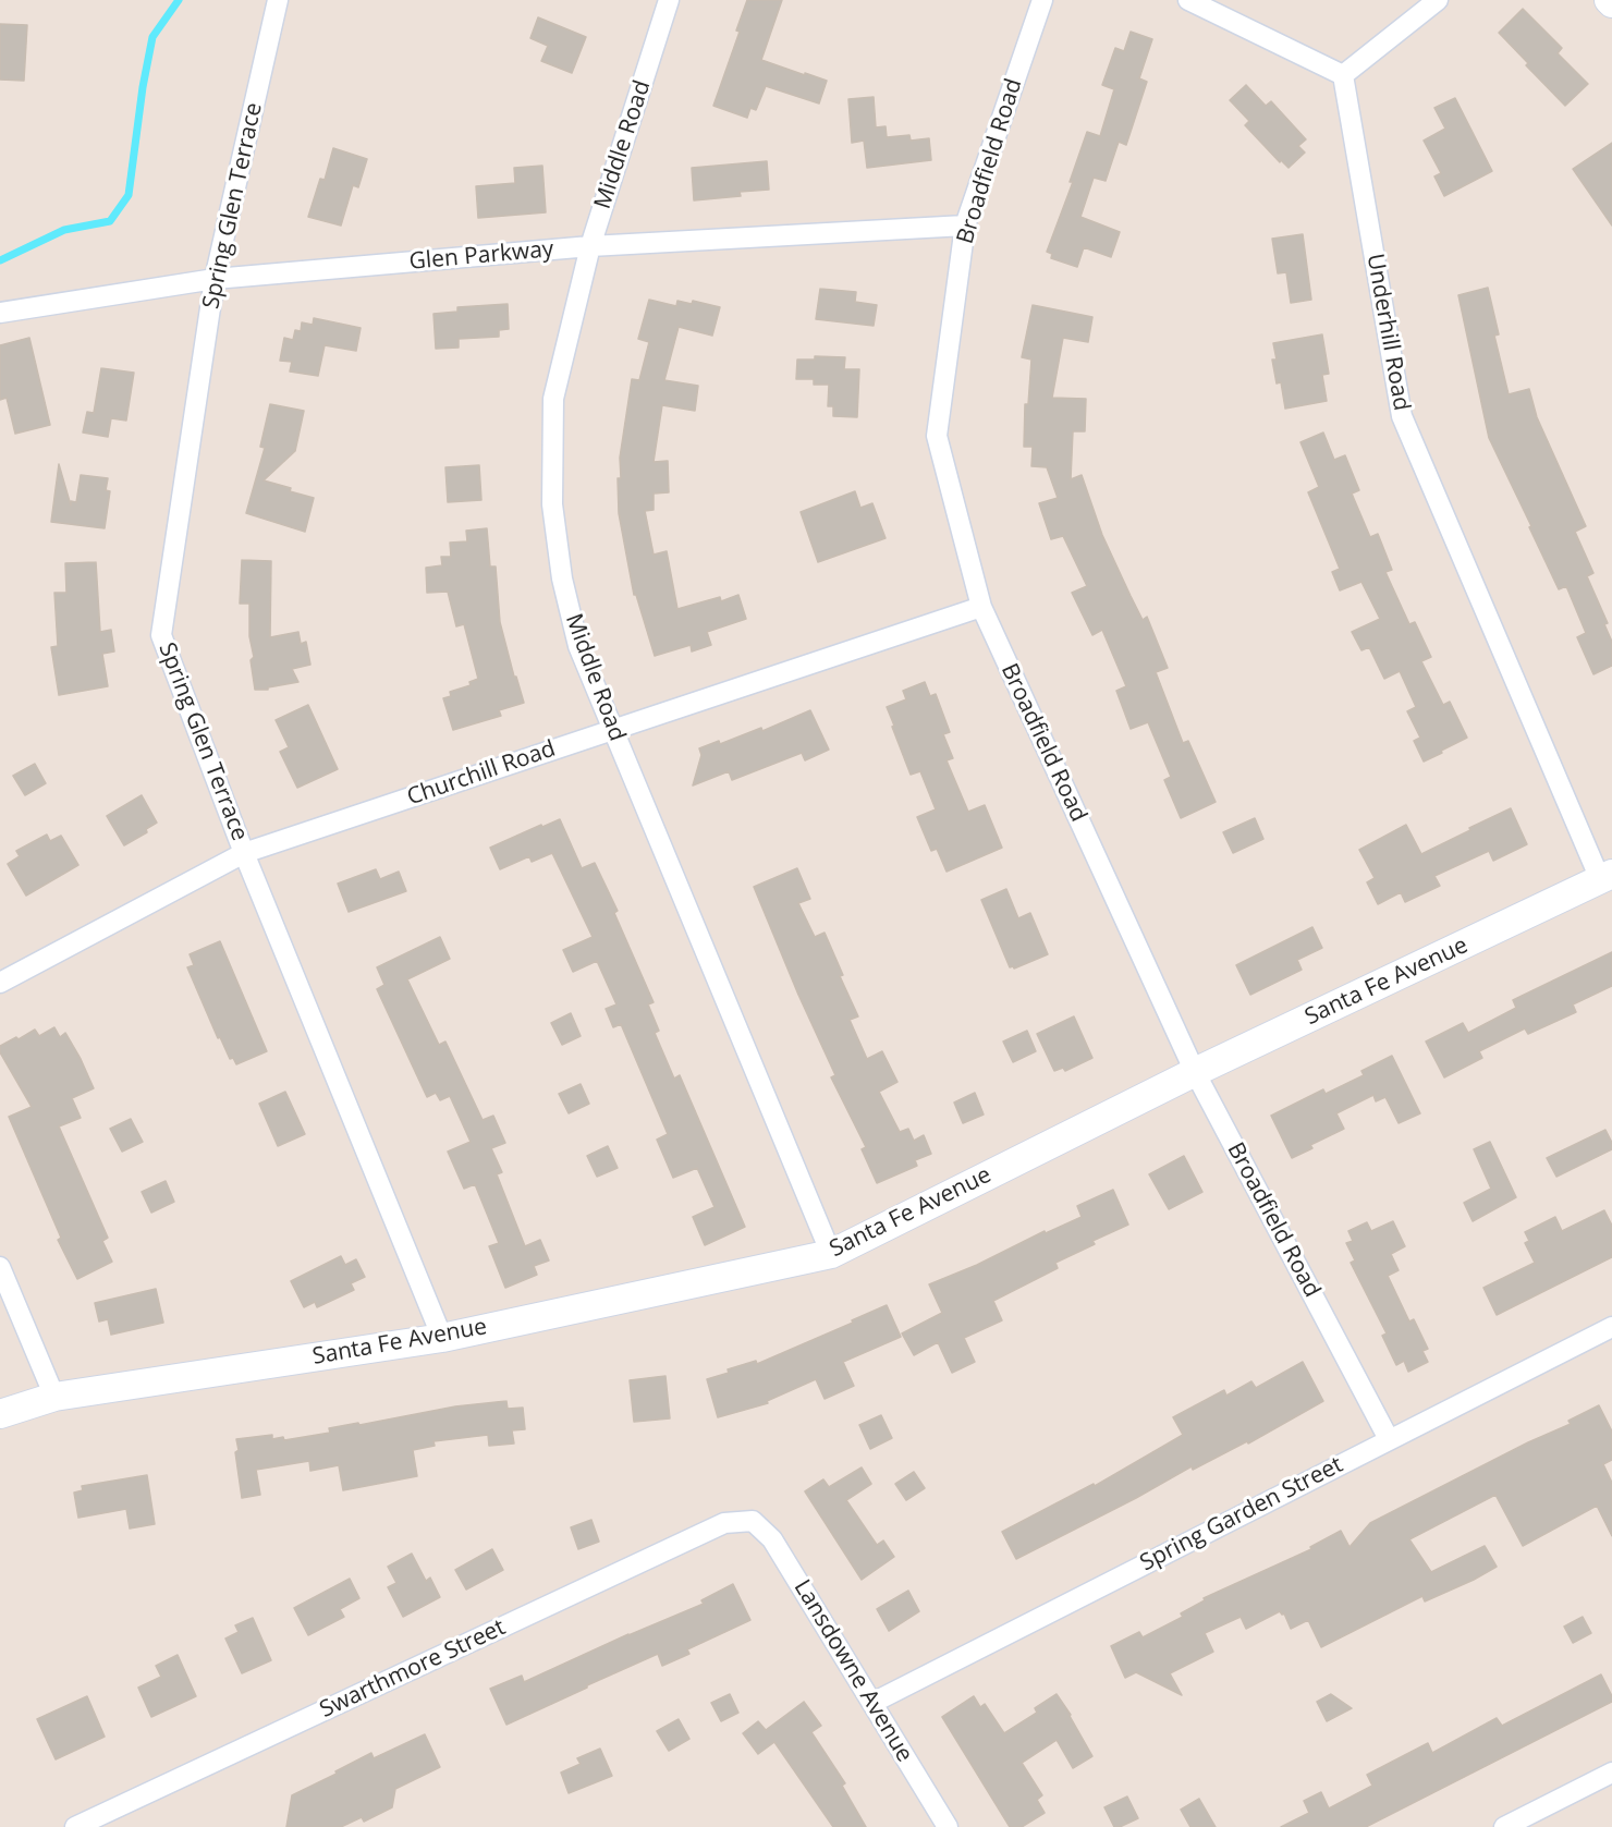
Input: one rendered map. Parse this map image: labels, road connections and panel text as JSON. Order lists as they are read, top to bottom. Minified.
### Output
{"streets":{"main road":["Santa Fe Avenue"],"street":["Middle Road","Broadfield Road","Spring Glen Terrace","Glen Parkway","Underhill Road","Churchill Road","Spring Garden Street","Swarthmore Street","Lansdowne Avenue"]},"crossings":[["Middle Road","Glen Parkway"],["Middle Road","Churchill Road"],["Middle Road","Santa Fe Avenue"],["Broadfield Road","Glen Parkway"],["Broadfield Road","Churchill Road"],["Broadfield Road","Santa Fe Avenue"],["Broadfield Road","Spring Garden Street"],["Spring Glen Terrace","Glen Parkway"],["Spring Glen Terrace","Churchill Road"],["Spring Glen Terrace","Santa Fe Avenue"],["Underhill Road","Santa Fe Avenue"],["Spring Garden Street","Lansdowne Avenue"],["Swarthmore Street","Lansdowne Avenue"]]}
